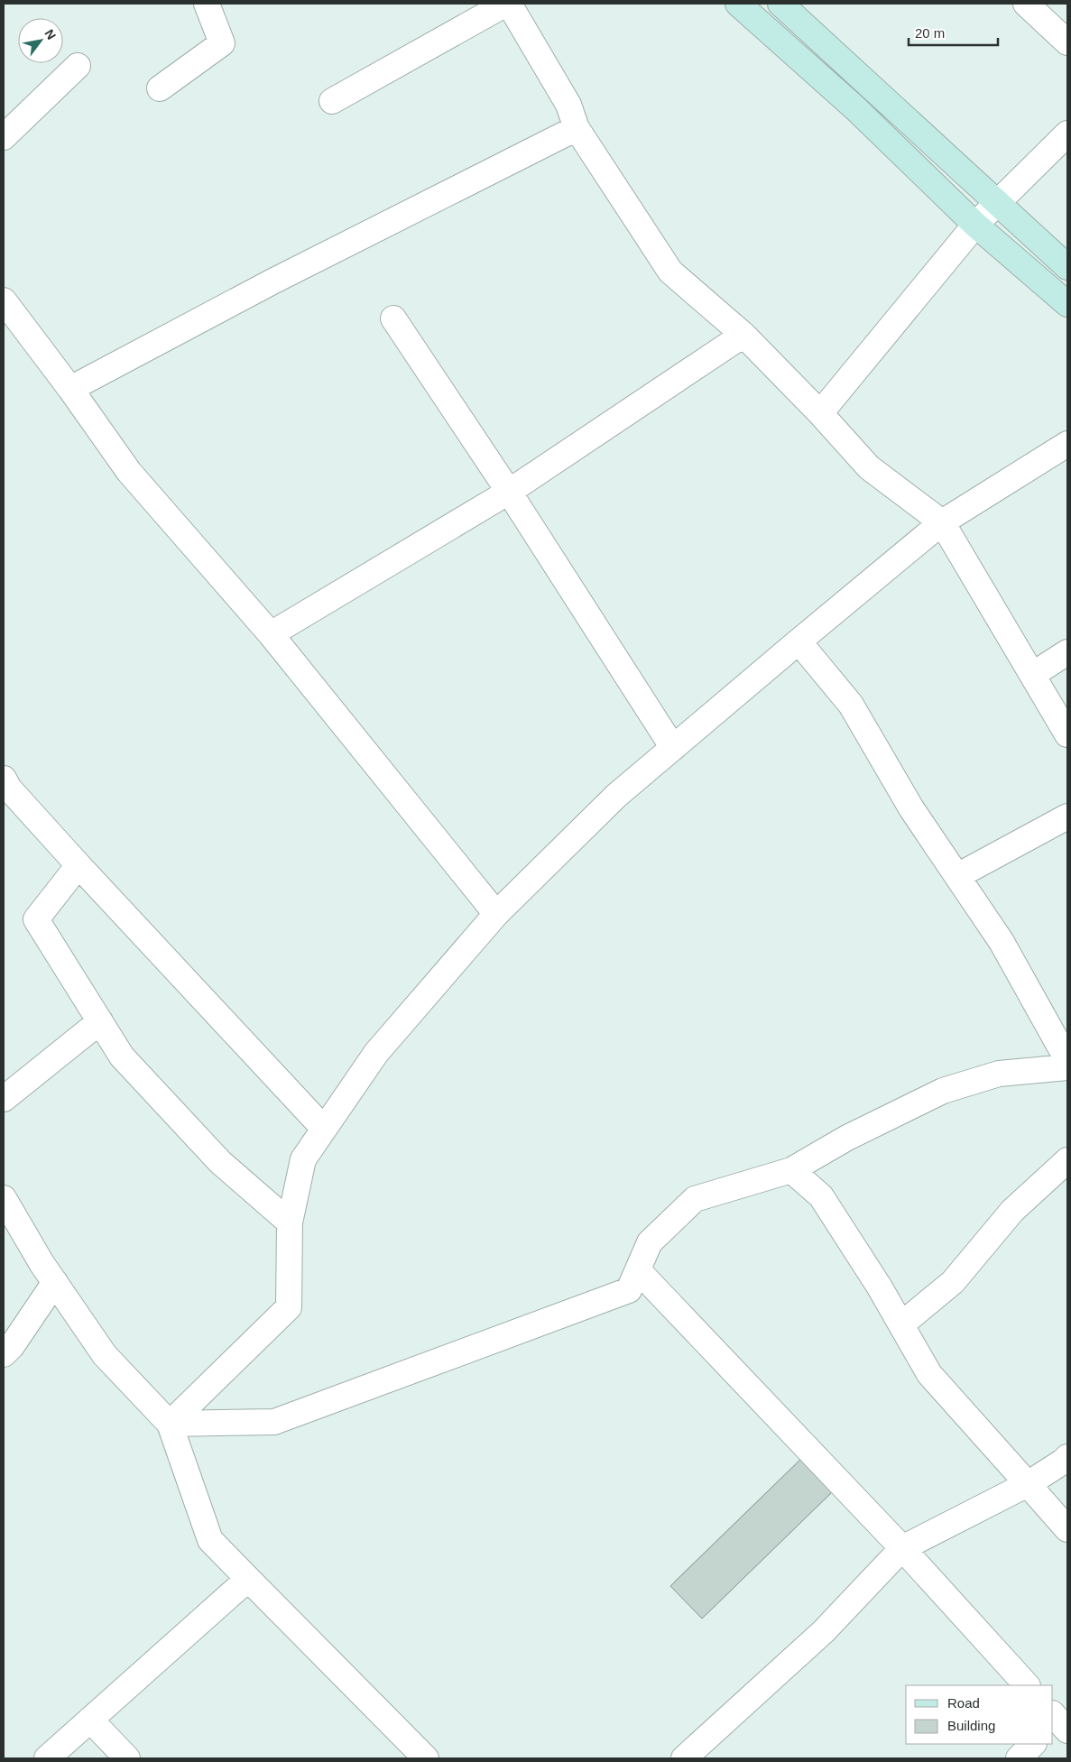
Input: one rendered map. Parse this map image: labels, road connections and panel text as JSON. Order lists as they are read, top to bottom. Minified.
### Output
{"legend":["Road","Building"],"scale_bar":"20 m","north":"top right"}
